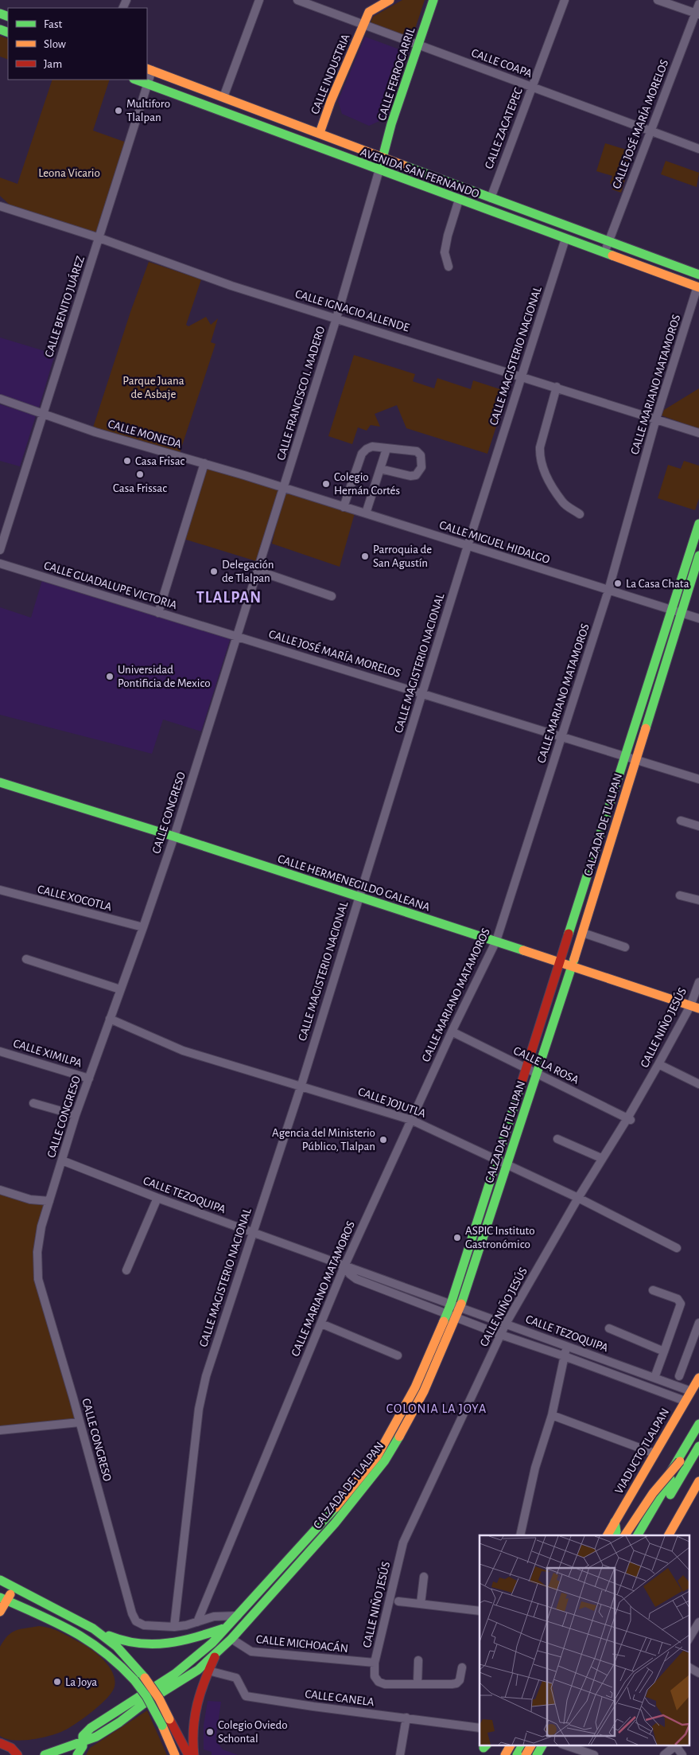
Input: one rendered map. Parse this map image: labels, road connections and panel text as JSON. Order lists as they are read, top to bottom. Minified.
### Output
{"streets":{"main road":["CALLE INDUSTRIA","CALLE FERROCARRIL","AVENIDA SAN FERNANDO","CALLE FRANCISCO I. MADERO","CALZADA DE TLALPAN","CALLE HERMENEGILDO GALEANA","VIADUCTO TLALPAN"],"street":["CALLE COAPA","CALLE JOSÉ MARÍA MORELOS","CALLE ZACATEPEC","CALLE BENITO JUÁREZ","CALLE IGNACIO ALLENDE","CALLE MAGISTERIO NACIONAL","CALLE MARIANO MATAMOROS","CALLE MONEDA","CALLE MIGUEL HIDALGO","CALLE GUADALUPE VICTORIA","CALLE CONGRESO","CALLE XOCOTLA","CALLE NIÑO JESÚS","CALLE XIMILPA","CALLE LA ROSA","CALLE JOJUTLA","CALLE TEZOQUIPA","CALLE MICHOACÁN","CALLE CANELA"]},"crossings":[["CALLE COAPA","CALLE INDUSTRIA"],["CALLE COAPA","CALLE FERROCARRIL"],["CALLE COAPA","CALLE JOSÉ MARÍA MORELOS"],["CALLE COAPA","CALLE ZACATEPEC"],["CALLE INDUSTRIA","AVENIDA SAN FERNANDO"],["CALLE FERROCARRIL","AVENIDA SAN FERNANDO"],["CALLE FERROCARRIL","CALLE FRANCISCO I. MADERO"],["CALLE JOSÉ MARÍA MORELOS","AVENIDA SAN FERNANDO"],["CALLE JOSÉ MARÍA MORELOS","CALLE MAGISTERIO NACIONAL"],["CALLE JOSÉ MARÍA MORELOS","CALLE MARIANO MATAMOROS"],["CALLE JOSÉ MARÍA MORELOS","CALLE FRANCISCO I. MADERO"],["CALLE JOSÉ MARÍA MORELOS","CALLE GUADALUPE VICTORIA"],["CALLE JOSÉ MARÍA MORELOS","CALLE CONGRESO"],["CALLE JOSÉ MARÍA MORELOS","CALZADA DE TLALPAN"],["CALLE ZACATEPEC","AVENIDA SAN FERNANDO"],["AVENIDA SAN FERNANDO","CALLE BENITO JUÁREZ"],["AVENIDA SAN FERNANDO","CALLE MAGISTERIO NACIONAL"],["AVENIDA SAN FERNANDO","CALLE MARIANO MATAMOROS"],["AVENIDA SAN FERNANDO","CALLE FRANCISCO I. MADERO"],["CALLE BENITO JUÁREZ","CALLE IGNACIO ALLENDE"],["CALLE BENITO JUÁREZ","CALLE MONEDA"],["CALLE IGNACIO ALLENDE","CALLE MAGISTERIO NACIONAL"],["CALLE IGNACIO ALLENDE","CALLE MARIANO MATAMOROS"],["CALLE IGNACIO ALLENDE","CALLE FRANCISCO I. MADERO"],["CALLE MAGISTERIO NACIONAL","CALLE MIGUEL HIDALGO"],["CALLE MAGISTERIO NACIONAL","CALLE CONGRESO"],["CALLE MAGISTERIO NACIONAL","CALLE HERMENEGILDO GALEANA"],["CALLE MAGISTERIO NACIONAL","CALLE JOJUTLA"],["CALLE MAGISTERIO NACIONAL","CALLE TEZOQUIPA"],["CALLE MARIANO MATAMOROS","CALLE MIGUEL HIDALGO"],["CALLE MARIANO MATAMOROS","CALLE HERMENEGILDO GALEANA"],["CALLE MARIANO MATAMOROS","CALLE LA ROSA"],["CALLE MARIANO MATAMOROS","CALLE JOJUTLA"],["CALLE MARIANO MATAMOROS","CALLE TEZOQUIPA"],["CALLE FRANCISCO I. MADERO","CALLE MONEDA"],["CALLE FRANCISCO I. MADERO","CALLE MIGUEL HIDALGO"],["CALLE FRANCISCO I. MADERO","CALLE GUADALUPE VICTORIA"],["CALLE FRANCISCO I. MADERO","CALLE CONGRESO"],["CALLE MONEDA","CALLE MIGUEL HIDALGO"],["CALLE MIGUEL HIDALGO","CALZADA DE TLALPAN"],["CALLE GUADALUPE VICTORIA","CALLE CONGRESO"],["CALLE CONGRESO","CALLE HERMENEGILDO GALEANA"],["CALLE CONGRESO","CALLE XOCOTLA"],["CALLE CONGRESO","CALLE XIMILPA"],["CALLE CONGRESO","CALLE JOJUTLA"],["CALLE CONGRESO","CALLE TEZOQUIPA"],["CALZADA DE TLALPAN","CALLE HERMENEGILDO GALEANA"],["CALZADA DE TLALPAN","CALLE LA ROSA"],["CALZADA DE TLALPAN","CALLE JOJUTLA"],["CALZADA DE TLALPAN","CALLE TEZOQUIPA"],["CALZADA DE TLALPAN","CALLE MICHOACÁN"],["CALLE HERMENEGILDO GALEANA","CALLE NIÑO JESÚS"],["CALLE NIÑO JESÚS","CALLE LA ROSA"],["CALLE NIÑO JESÚS","CALLE JOJUTLA"],["CALLE NIÑO JESÚS","CALLE TEZOQUIPA"],["CALLE NIÑO JESÚS","CALLE MICHOACÁN"],["CALLE TEZOQUIPA","VIADUCTO TLALPAN"]],"districts":["TLALPAN","COLONIA LA JOYA"],"parks":["Leona Vicario","Parque Juana de Asbaje"],"places":["Multiforo Tlalpan","Casa Frisac","Casa Frissac","Colegio Hernán Cortés","Parroquia de San Agustín","Delegación de Tlalpan","La Casa Chata","Universidad Pontificia de Mexico","Agencia del Ministerio Público, Tlalpan","ASPIC Instituto Gastronómico","La Joya","Colegio Oviedo Schontal"],"legend":["Fast","Slow","Jam"]}
